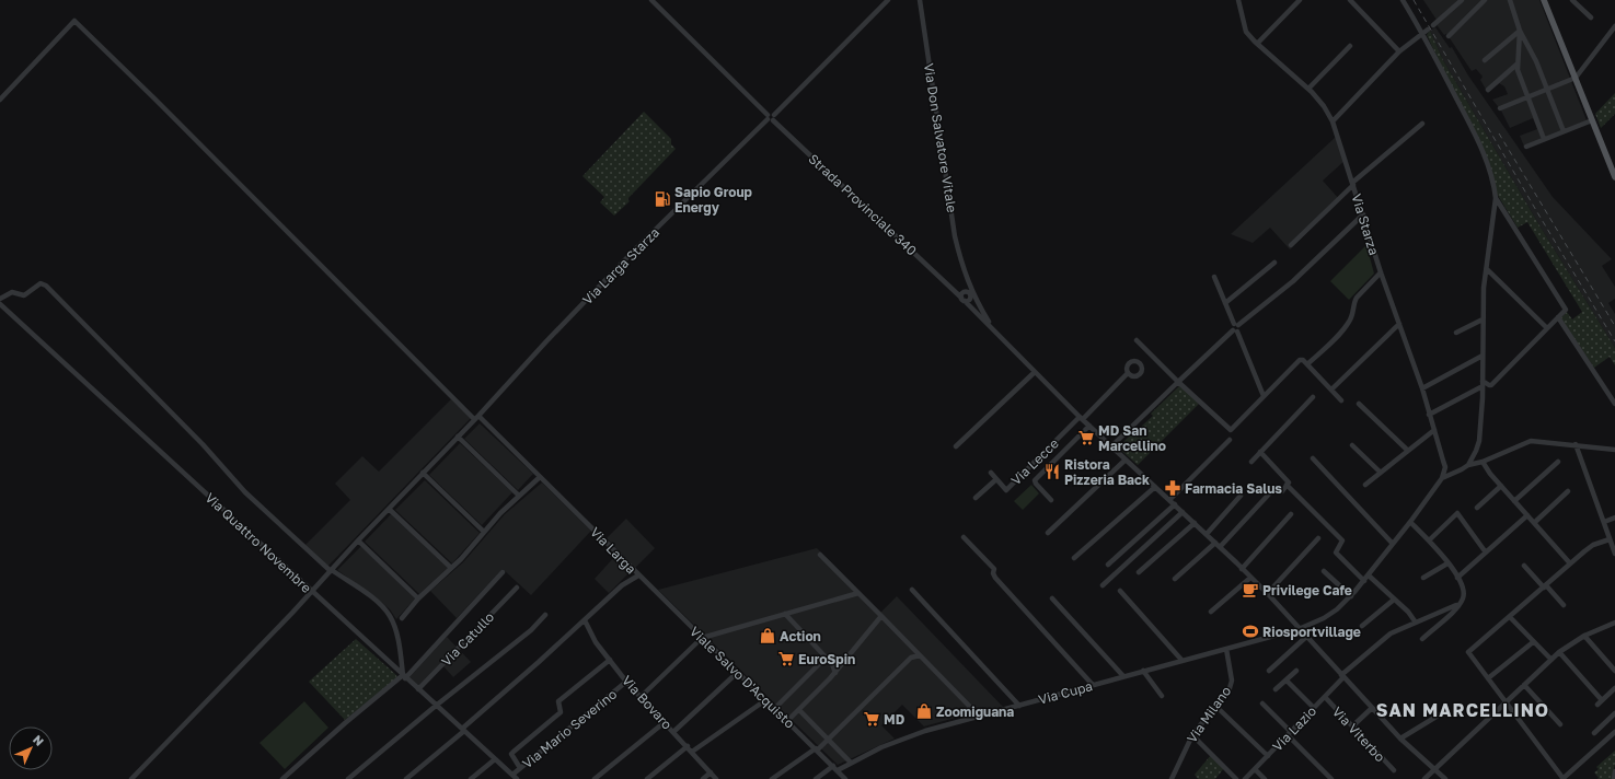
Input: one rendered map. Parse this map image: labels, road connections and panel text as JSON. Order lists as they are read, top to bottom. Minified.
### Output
{"streets":{"street":["Via Don Salvatore Vitale","Strada Provinciale 340","Via Starza","Via Larga Starza","Via Lecce","Via Quattro Novembre","Via Larga","Via Catullo","Viale Salvo D'Acquisto","Via Cupa","Via Bovaro","Via Milano","Via Mario Severino","Via Lazio","Via Viterbo"]},"crossings":[["Via Don Salvatore Vitale","Strada Provinciale 340"],["Via Don Salvatore Vitale","Via Lecce"],["Via Don Salvatore Vitale","Via Cupa"],["Via Don Salvatore Vitale","Via Lazio"],["Strada Provinciale 340","Via Larga Starza"],["Via Starza","Via Cupa"],["Via Larga Starza","Via Quattro Novembre"],["Via Larga Starza","Via Larga"],["Via Quattro Novembre","Via Larga"],["Via Quattro Novembre","Via Catullo"],["Via Quattro Novembre","Via Mario Severino"],["Via Larga","Viale Salvo D'Acquisto"],["Via Larga","Via Bovaro"],["Viale Salvo D'Acquisto","Via Cupa"],["Via Cupa","Via Milano"],["Via Bovaro","Via Mario Severino"],["Via Lazio","Via Viterbo"]],"districts":["SAN MARCELLINO"],"places":{"fuel station":["Sapio Group Energy"],"supermarket":["MD San Marcellino","EuroSpin","MD"],"restaurant":["Ristora Pizzeria Back"],"pharmacy":["Farmacia Salus"],"cafe":["Privilege Cafe"],"sports":["Riosportvillage"],"shop":["Action","Zoomiguana"]},"north":"top right"}
